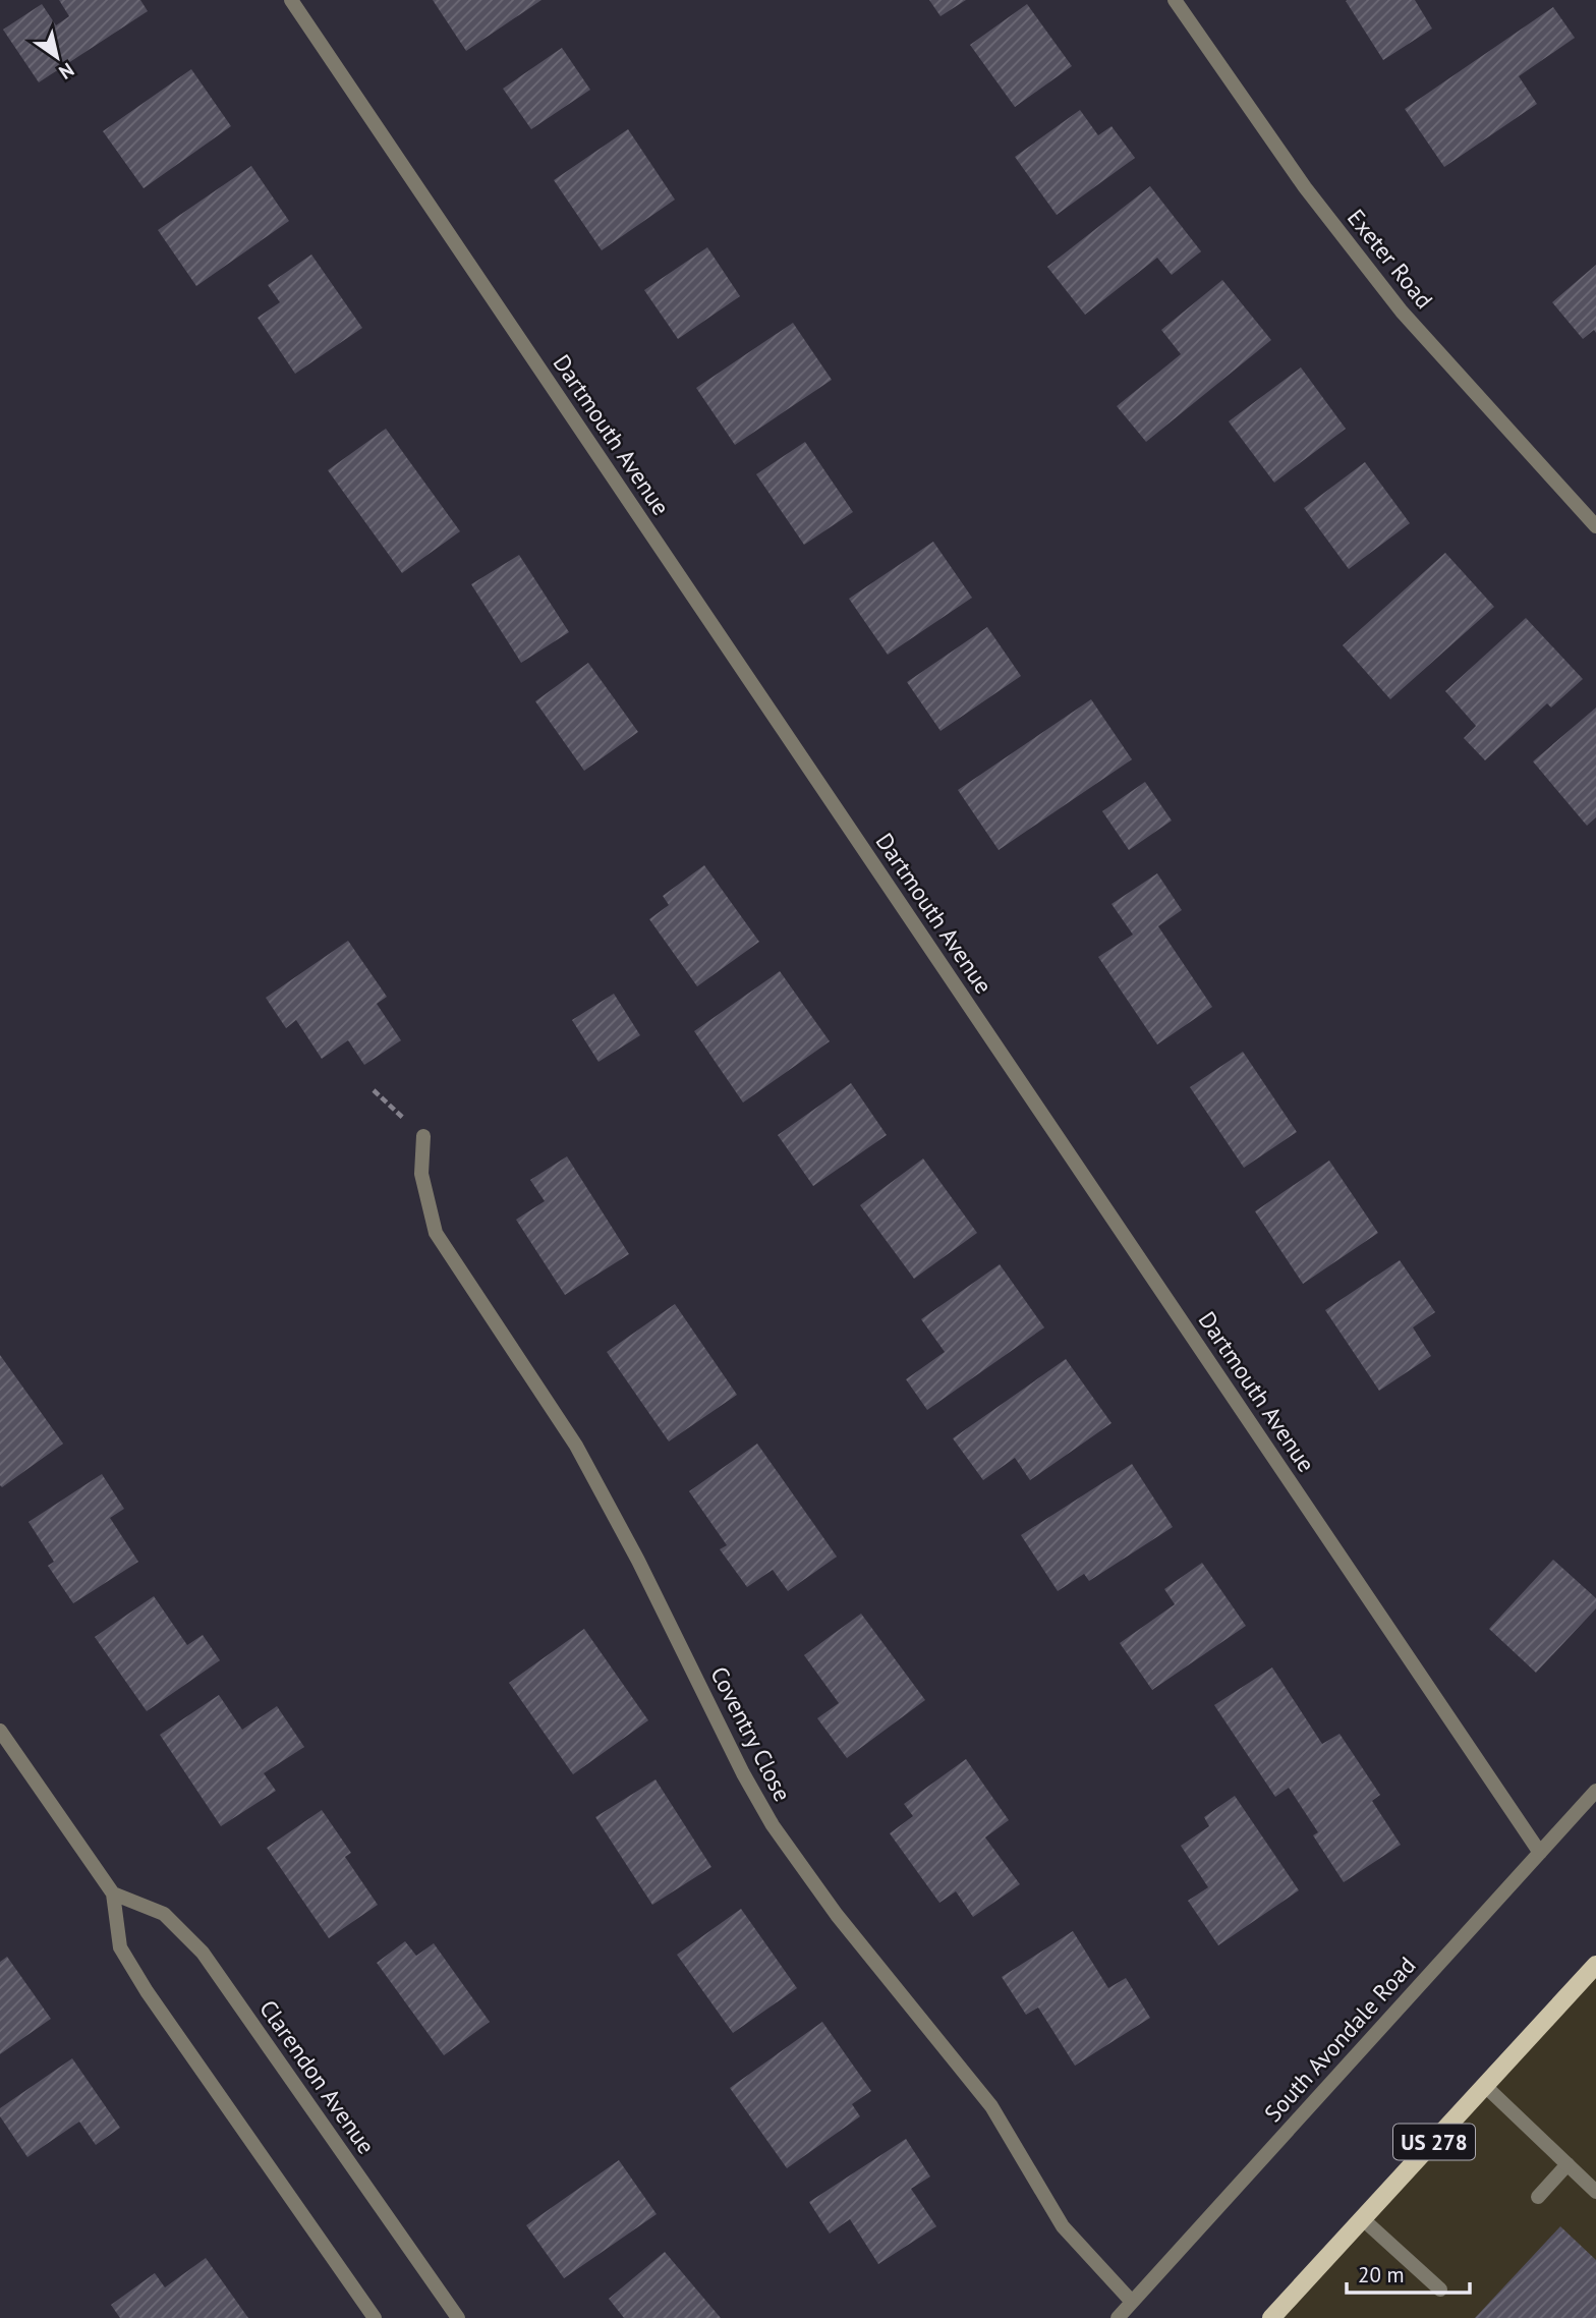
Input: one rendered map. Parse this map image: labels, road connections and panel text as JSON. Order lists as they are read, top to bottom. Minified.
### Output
{"streets":{"main road":["US 278"],"street":["Exeter Road","Dartmouth Avenue","Coventry Close","South Avondale Road","Clarendon Avenue"]},"crossings":[["Dartmouth Avenue","South Avondale Road"],["Coventry Close","South Avondale Road"]],"scale_bar":"20 m","north":"bottom right"}
